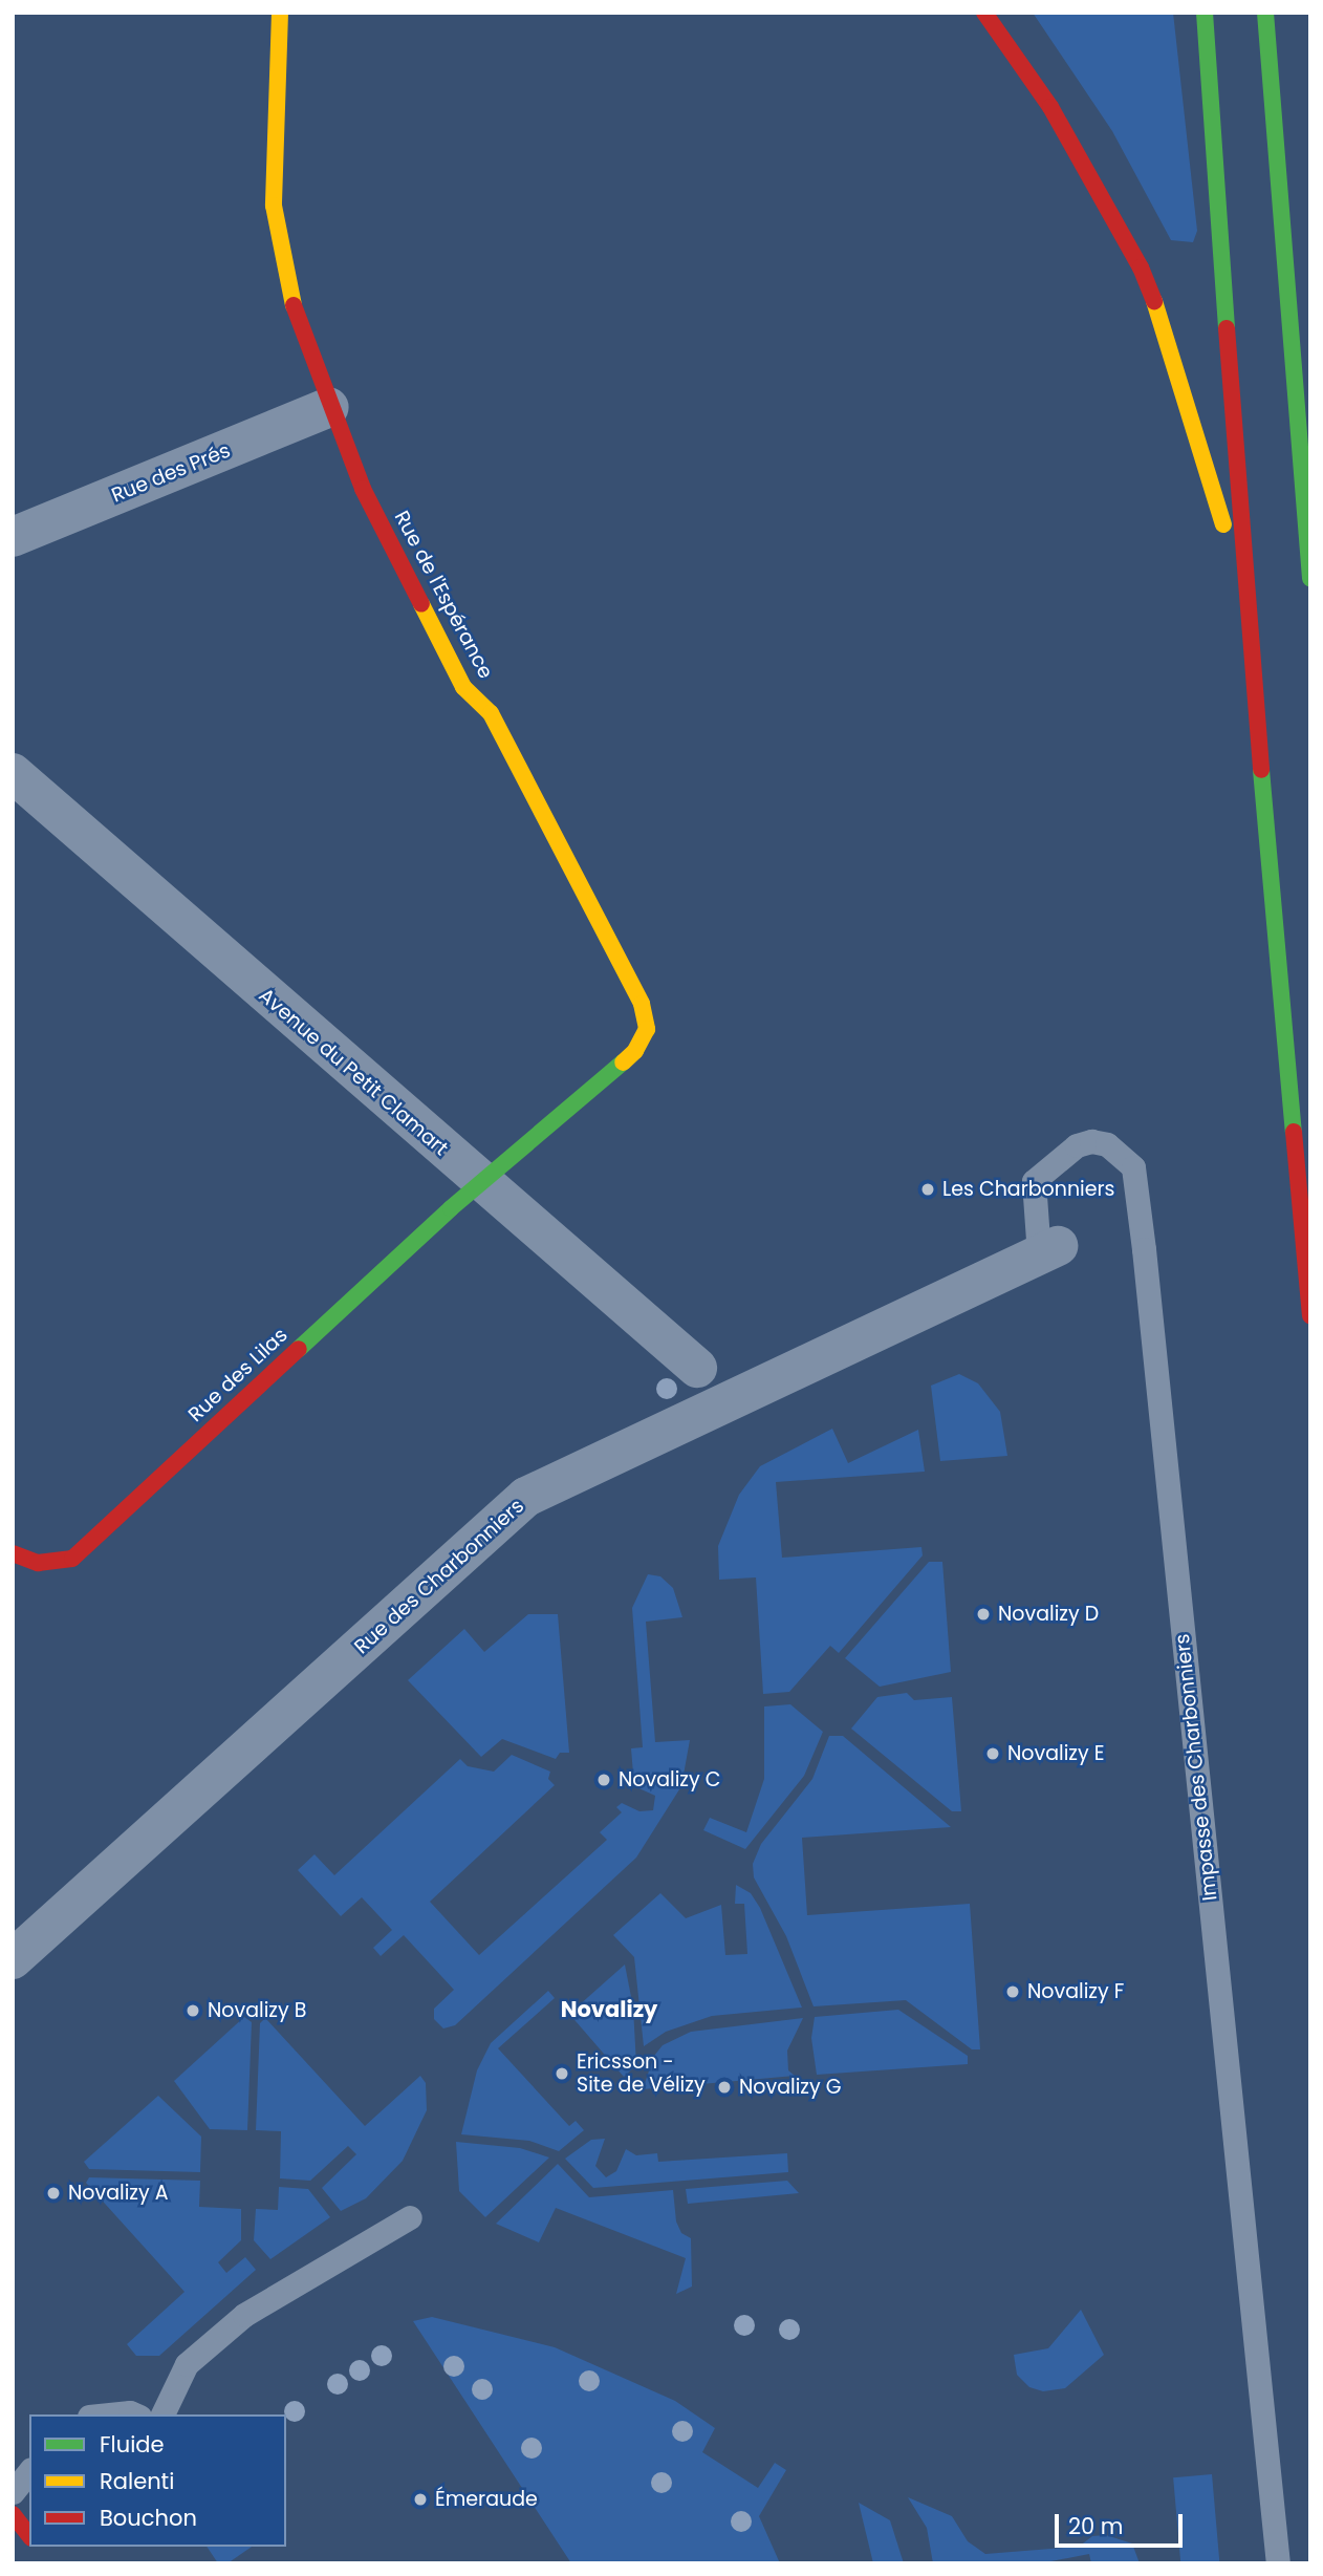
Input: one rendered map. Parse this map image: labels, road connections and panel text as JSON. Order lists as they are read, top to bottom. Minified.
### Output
{"streets":{"main road":["Rue de l'Espérance","Rue des Lilas"],"street":["Rue des Prés","Avenue du Petit Clamart","Rue des Charbonniers"],"lane":["Impasse des Charbonniers"]},"crossings":[["Rue des Prés","Rue de l'Espérance"],["Rue de l'Espérance","Avenue du Petit Clamart"],["Rue de l'Espérance","Rue des Lilas"],["Avenue du Petit Clamart","Rue des Lilas"],["Rue des Charbonniers","Impasse des Charbonniers"]],"districts":["Novalizy"],"places":["Les Charbonniers","Novalizy D","Novalizy E","Novalizy C","Novalizy F","Novalizy B","Ericsson - Site de Vélizy","Novalizy G","Novalizy A","Émeraude"],"legend":["Fluide","Ralenti","Bouchon"],"scale_bar":"20 m"}
